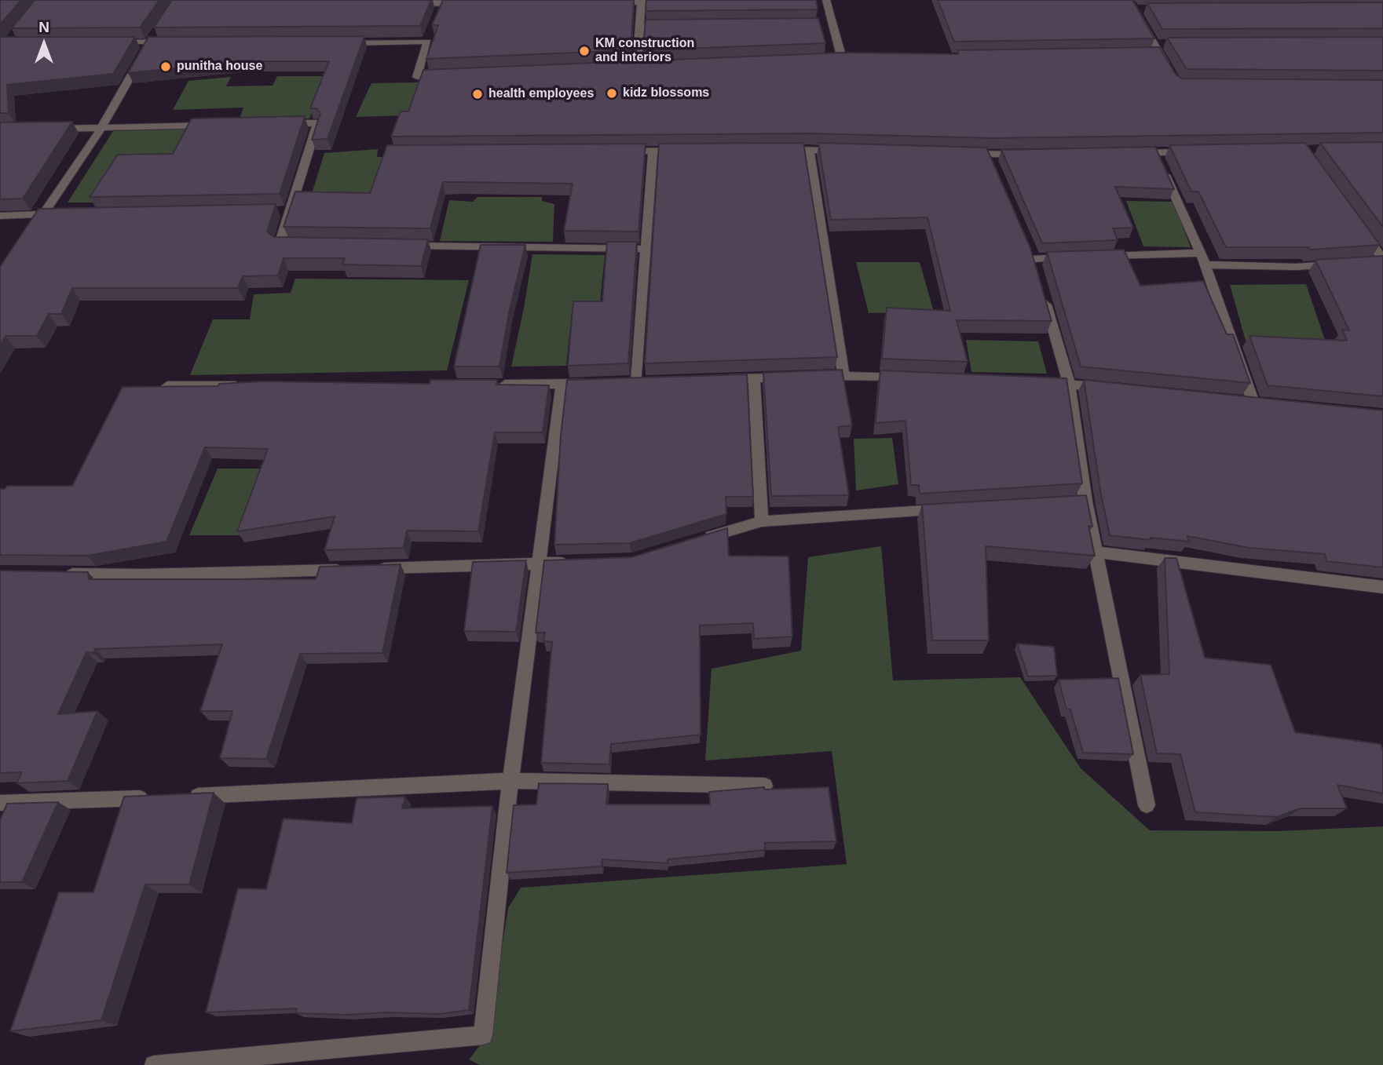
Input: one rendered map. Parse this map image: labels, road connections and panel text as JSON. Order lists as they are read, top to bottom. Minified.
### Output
{"places":["KM construction and interiors","punitha house","kidz blossoms","health employees"],"north":"top"}
